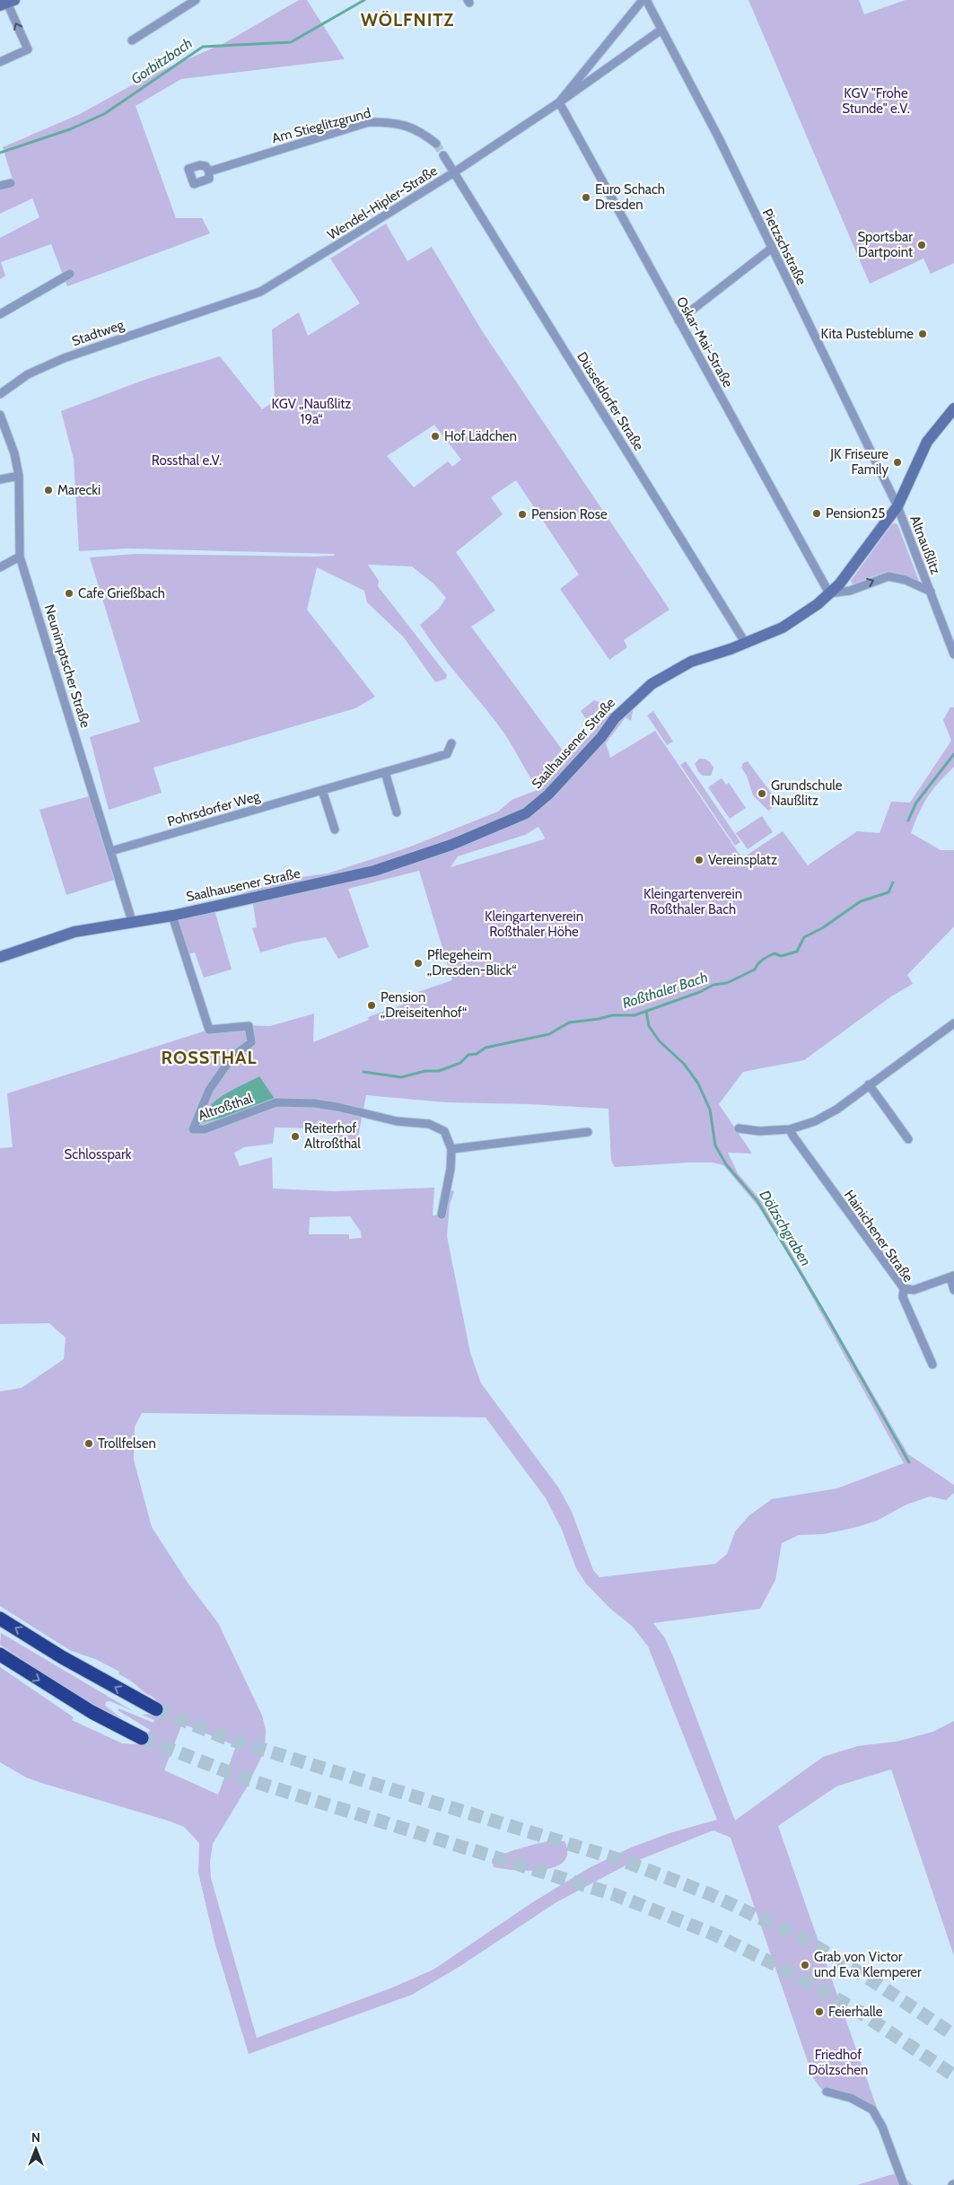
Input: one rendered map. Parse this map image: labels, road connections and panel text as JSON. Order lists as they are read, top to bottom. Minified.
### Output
{"streets":{"street":["Am Stieglitzgrund","Wendel-Hipler-Straße","Pietzschstraße","Stadtweg","Oskar-Mai-Straße","Düsseldorfer Straße","Altnaußlitz","Neunimptscher Straße","Saalhausener Straße","Pohrsdorfer Weg","Altroßthal","Hainichener Straße"]},"crossings":[["Wendel-Hipler-Straße","Pietzschstraße"],["Wendel-Hipler-Straße","Stadtweg"],["Wendel-Hipler-Straße","Oskar-Mai-Straße"],["Wendel-Hipler-Straße","Düsseldorfer Straße"],["Pietzschstraße","Altnaußlitz"],["Pietzschstraße","Saalhausener Straße"],["Oskar-Mai-Straße","Altnaußlitz"],["Oskar-Mai-Straße","Saalhausener Straße"],["Düsseldorfer Straße","Saalhausener Straße"],["Altnaußlitz","Saalhausener Straße"],["Neunimptscher Straße","Saalhausener Straße"],["Neunimptscher Straße","Pohrsdorfer Weg"],["Saalhausener Straße","Altroßthal"]],"one_way":["Altnaußlitz"],"districts":["WÖLFNITZ","ROSSTHAL"],"water":["Gorbitzbach","Roßthaler Bach","Dölzschgraben"],"parks":["KGV \"Frohe Stunde\" e.V.","KGV „Naußlitz 19a“","Rossthal e.V.","Kleingartenverein Roßthaler Bach","Kleingartenverein Roßthaler Höhe","Schlosspark","Friedhof Dölzschen"],"places":["Euro Schach Dresden","Sportsbar Dartpoint","Kita Pusteblume","Hof Lädchen","JK Friseure Family","Marecki","Pension25","Pension Rose","Cafe Grießbach","Grundschule Naußlitz","Vereinsplatz","Pflegeheim „Dresden-Blick“","Pension „Dreiseitenhof“","Reiterhof Altroßthal","Trollfelsen","Grab von Victor und Eva Klemperer","Feierhalle"],"north":"top"}
